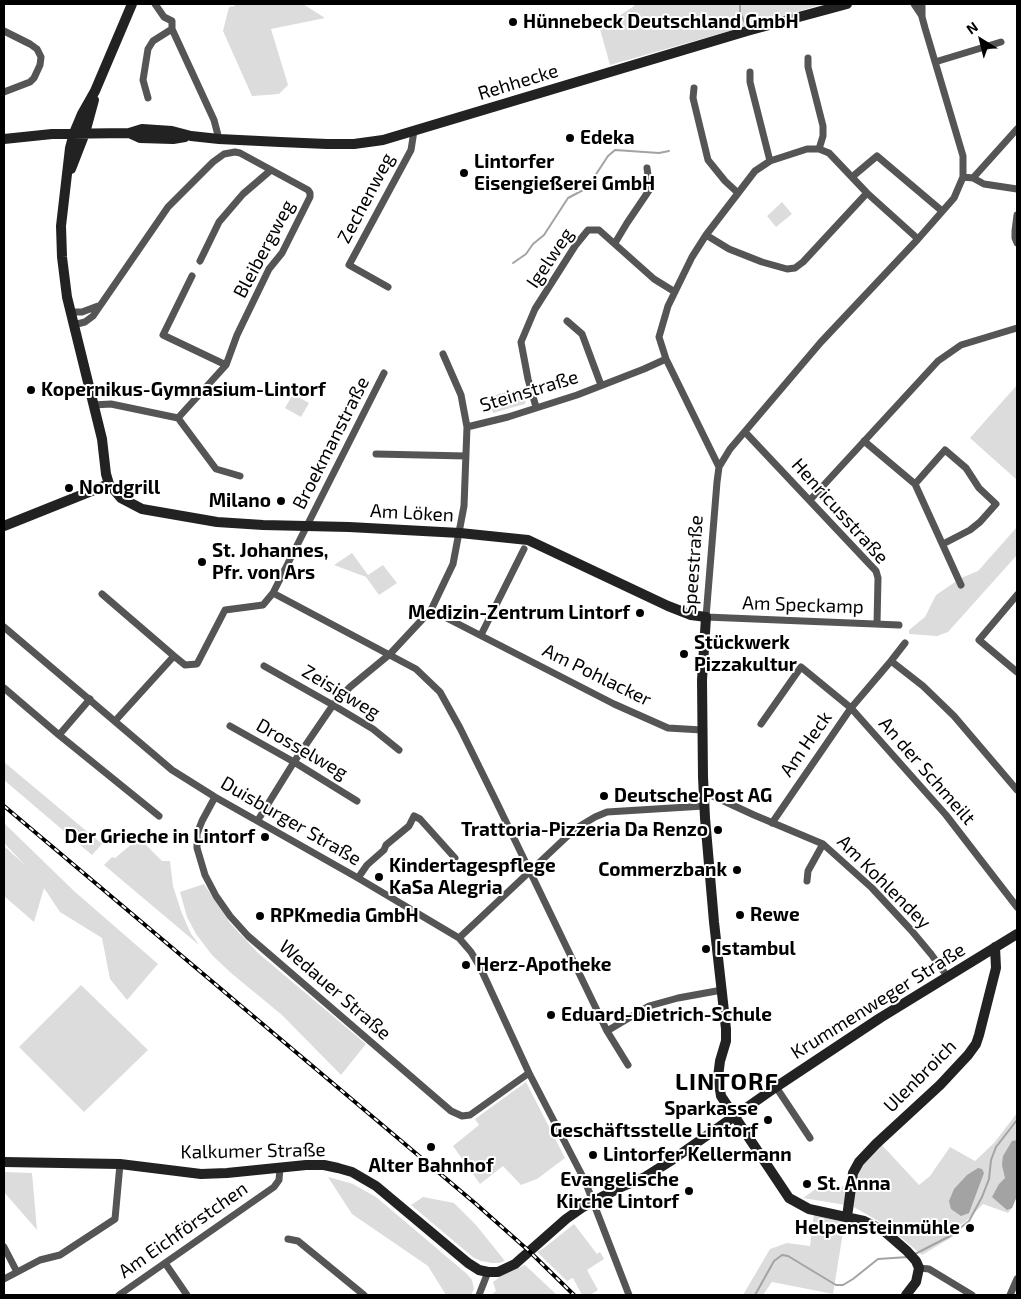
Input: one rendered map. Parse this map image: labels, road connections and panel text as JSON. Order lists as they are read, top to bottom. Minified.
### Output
{"streets":{"street":["Rehhecke","Zechenweg","Bleibergweg","Igelweg","Steinstraße","Broekmanstraße","Henricusstraße","Am Löken","Speestraße","Am Speckamp","Am Pohlacker","Zeisigweg","Am Heck","Drosselweg","An der Schmeilt","Duisburger Straße","Am Kohlendey","Wedauer Straße","Krummenweger Straße","Ulenbroich","Kalkumer Straße","Am Eichförstchen"]},"crossings":[["Rehhecke","Zechenweg"],["Igelweg","Steinstraße"],["Broekmanstraße","Am Löken"],["Henricusstraße","Speestraße"],["Henricusstraße","Am Speckamp"],["Am Löken","Speestraße"],["Am Löken","Am Speckamp"],["Speestraße","Am Speckamp"],["Speestraße","Am Pohlacker"],["Speestraße","Am Kohlendey"],["Speestraße","Krummenweger Straße"],["Speestraße","Ulenbroich"],["Am Heck","An der Schmeilt"],["Am Heck","Am Kohlendey"],["Duisburger Straße","Wedauer Straße"],["Duisburger Straße","Krummenweger Straße"],["Am Kohlendey","Krummenweger Straße"],["Krummenweger Straße","Ulenbroich"],["Kalkumer Straße","Am Eichförstchen"]],"districts":["LINTORF"],"places":["Hünnebeck Deutschland GmbH","Edeka","Lintorfer Eisengießerei GmbH","Kopernikus-Gymnasium-Lintorf","Nordgrill","Milano","St. Johannes, Pfr. von Ars","Medizin-Zentrum Lintorf","Stückwerk Pizzakultur","Deutsche Post AG","Trattoria-Pizzeria Da Renzo","Der Grieche in Lintorf","Commerzbank","Kindertagespflege KaSa Alegria","Rewe","RPKmedia GmbH","Istambul","Herz-Apotheke","Eduard-Dietrich-Schule","Sparkasse Geschäftsstelle Lintorf","Alter Bahnhof","Lintorfer Kellermann","St. Anna","Evangelische Kirche Lintorf","Helpensteinmühle"],"north":"top left"}
